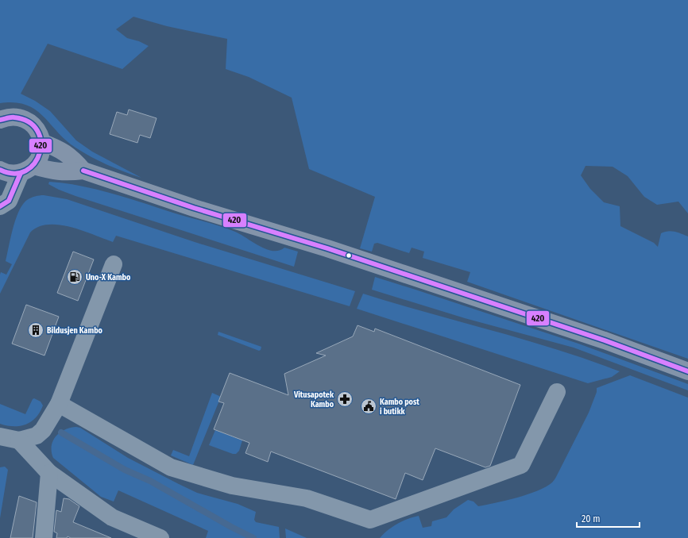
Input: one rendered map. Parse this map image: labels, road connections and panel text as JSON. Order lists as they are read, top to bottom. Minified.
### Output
{"places":{"fuel station":["Uno-X Kambo"],"building":["Bildusjen Kambo"],"pharmacy":["Vitusapotek Kambo"],"public building":["Kambo post i butikk"]},"lines":["transit line 420"],"scale_bar":"20 m"}
